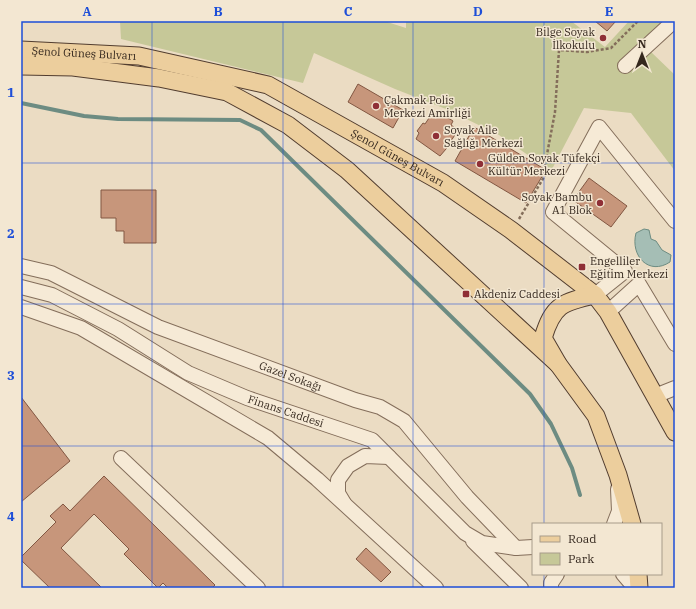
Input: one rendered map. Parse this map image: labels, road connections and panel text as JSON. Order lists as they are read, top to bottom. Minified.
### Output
{"streets":{"main road":["Şenol Güneş Bulvarı"],"street":["Gazel Sokağı","Finans Caddesi"]},"crossings":[["Gazel Sokağı","Finans Caddesi"]],"places":{"other":["Bilge Soyak İlkokulu","Çakmak Polis Merkezi Amirliği","Soyak Aile Sağlığı Merkezi","Gülden Soyak Tüfekçi Kültür Merkezi","Soyak Bambu A1 Blok"],"transit":["Engelliler Eğitim Merkezi","Akdeniz Caddesi"]},"legend":["Road","Park"],"north":"top","grid":{"columns":["A","B","C","D","E"],"rows":["1","2","3","4"]}}
